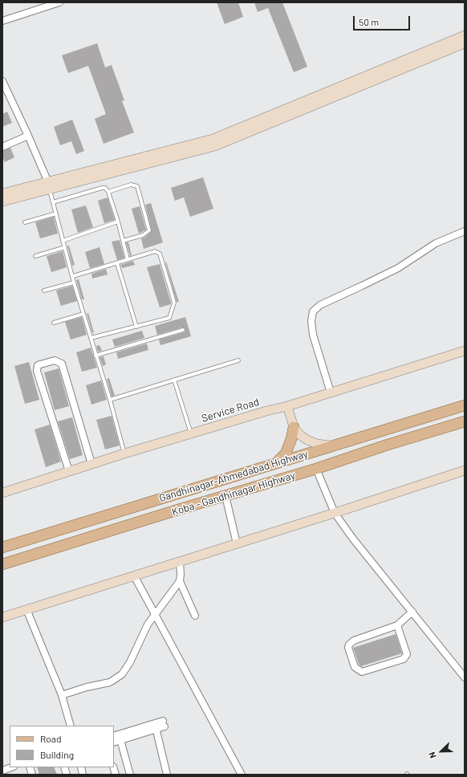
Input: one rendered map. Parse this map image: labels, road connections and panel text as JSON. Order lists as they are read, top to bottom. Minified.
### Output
{"streets":{"main road":["Gandhinagar-Ahmedabad Highway","Koba - Gandhinagar Highway"],"street":["Service Road"]},"legend":["Road","Building"],"scale_bar":"50 m","north":"bottom left"}
